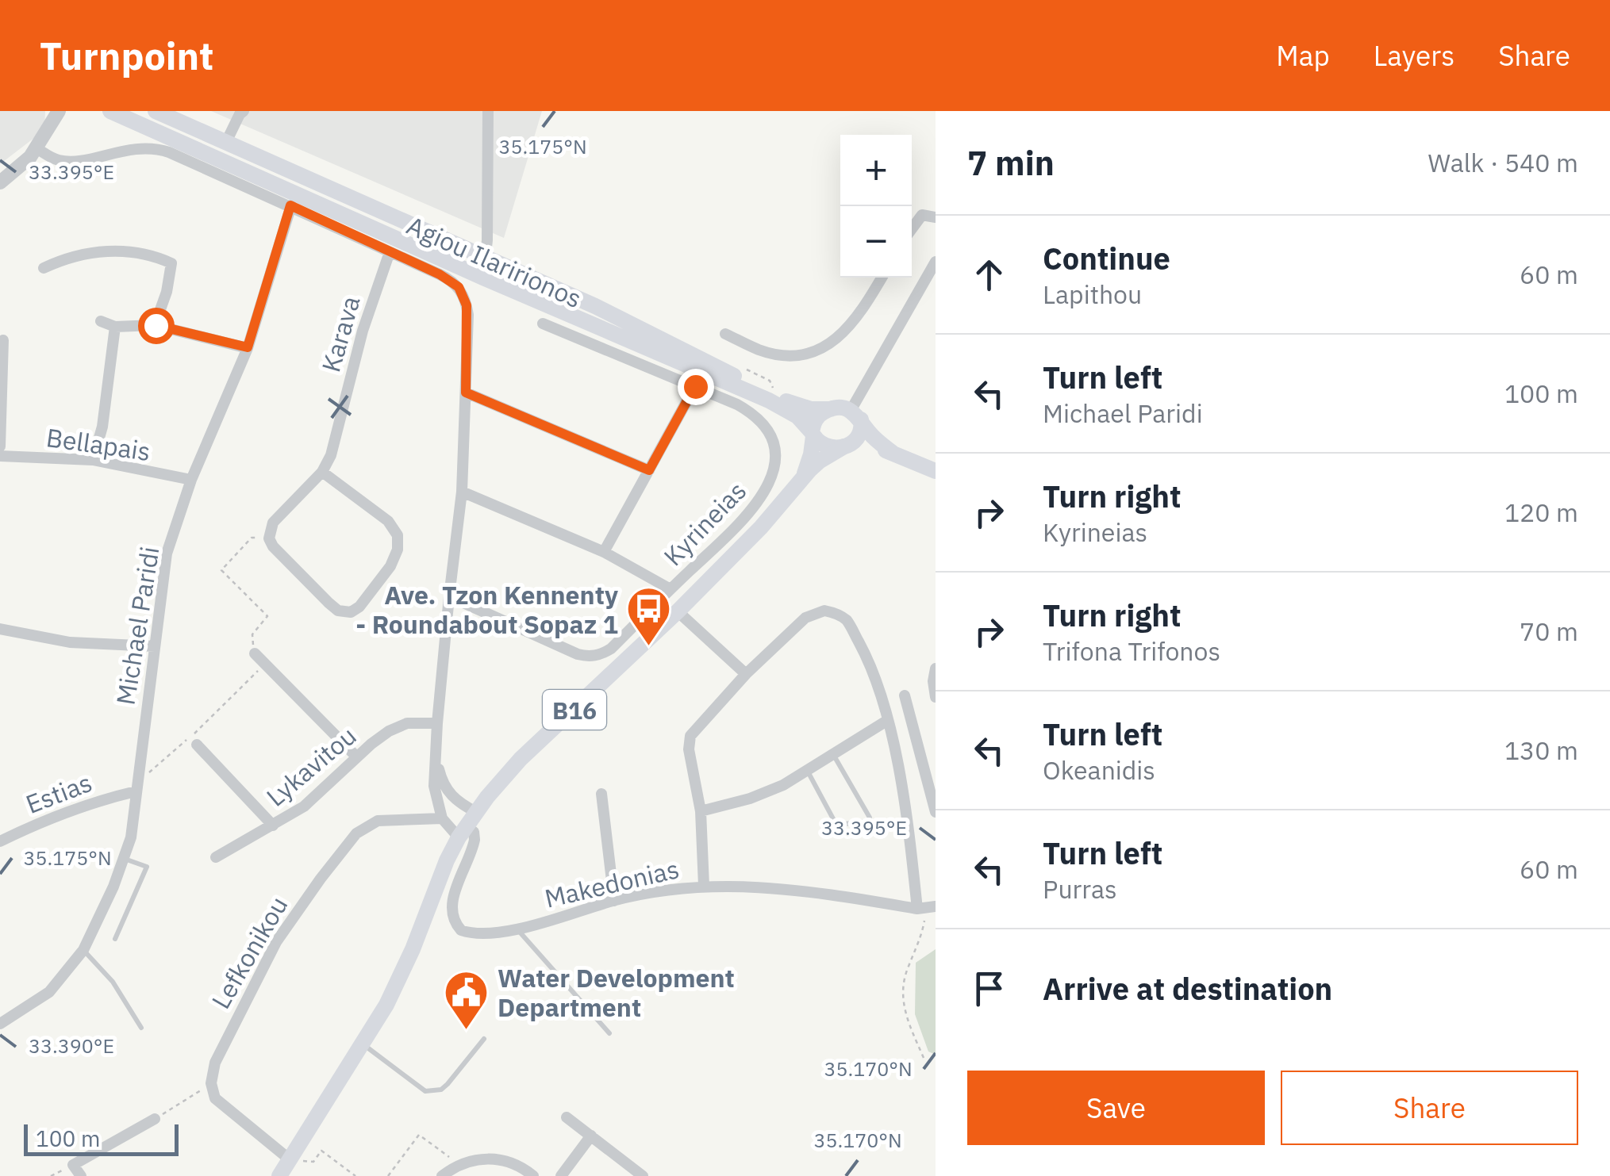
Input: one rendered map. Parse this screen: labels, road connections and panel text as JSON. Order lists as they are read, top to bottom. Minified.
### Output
{"streets":{"main road":["Agiou Ilaririonos","B16"],"street":["Karava","Bellapais","Kyrineias","Michael Paridi","Lykavitou","Estias","Makedonias","Lefkonikou"]},"crossings":[["Agiou Ilaririonos","B16"],["Bellapais","Michael Paridi"],["Michael Paridi","Estias"],["B16","Makedonias"]],"places":{"bus stop":["Ave. Tzon Kennenty - Roundabout Sopaz 1"],"public building":["Water Development Department"]},"scale_bar":"100 m","page":{"header":"Turnpoint","nav":["Map","Layers","Share"],"heading":["7 min","Walk · 540 m"],"map_buttons":["+","−"],"list":[["Continue","Lapithou","60 m"],["Turn left","Michael Paridi","100 m"],["Turn right","Kyrineias","120 m"],["Turn right","Trifona Trifonos","70 m"],["Turn left","Okeanidis","130 m"],["Turn left","Purras","60 m"],"Arrive at destination"],"buttons":["Save","Share"],"scale":"100 m"},"coordinates":["35.175°N","33.395°E","33.390°E","35.170°N"]}
